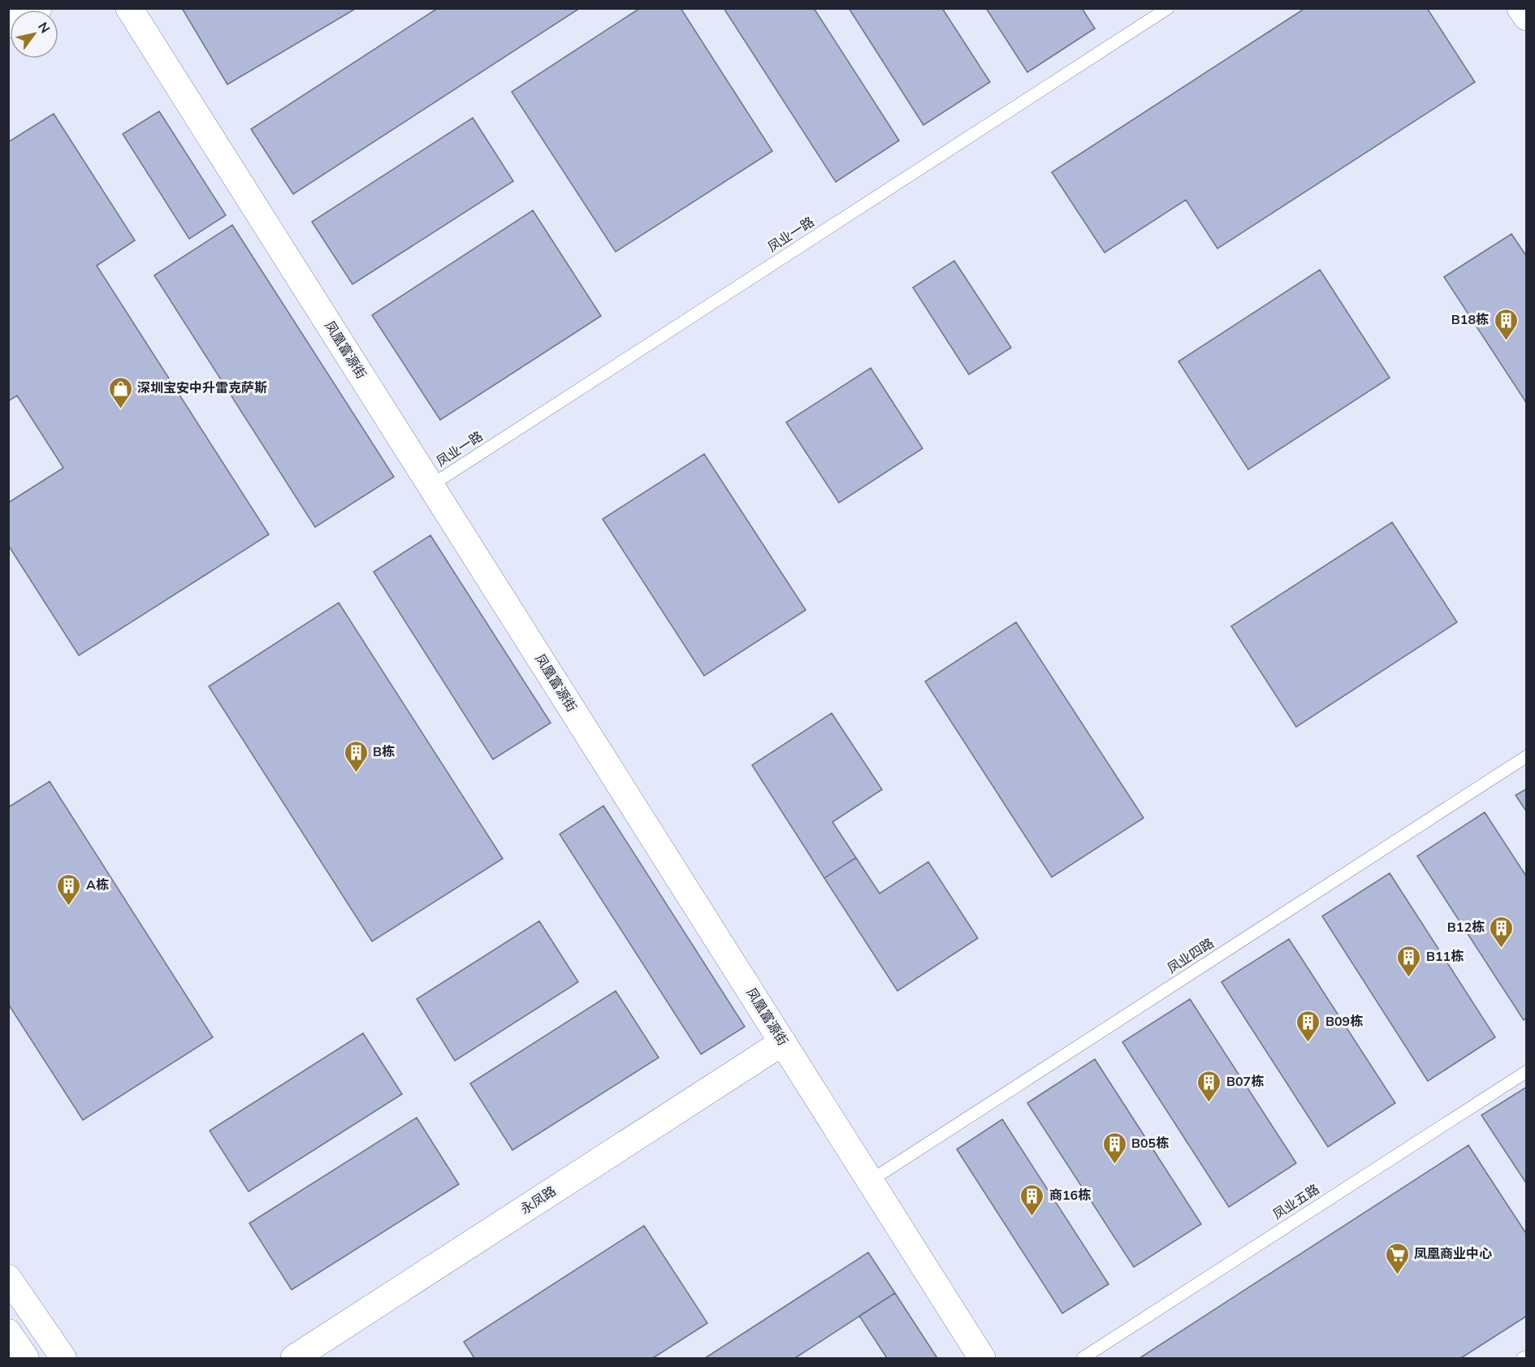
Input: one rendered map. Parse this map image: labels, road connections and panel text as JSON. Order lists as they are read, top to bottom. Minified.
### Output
{"streets":{"street":["凤凰富源街","永凤路"],"lane":["凤业一路","凤业四路","凤业五路"]},"crossings":[["凤业一路","凤凰富源街"],["凤凰富源街","凤业四路"],["凤凰富源街","永凤路"]],"places":{"building":["B18栋","B栋","A栋","B12栋","B11栋","B09栋","B07栋","B05栋","商16栋"],"shop":["深圳宝安中升雷克萨斯"],"supermarket":["凤凰商业中心"]},"north":"top right"}
